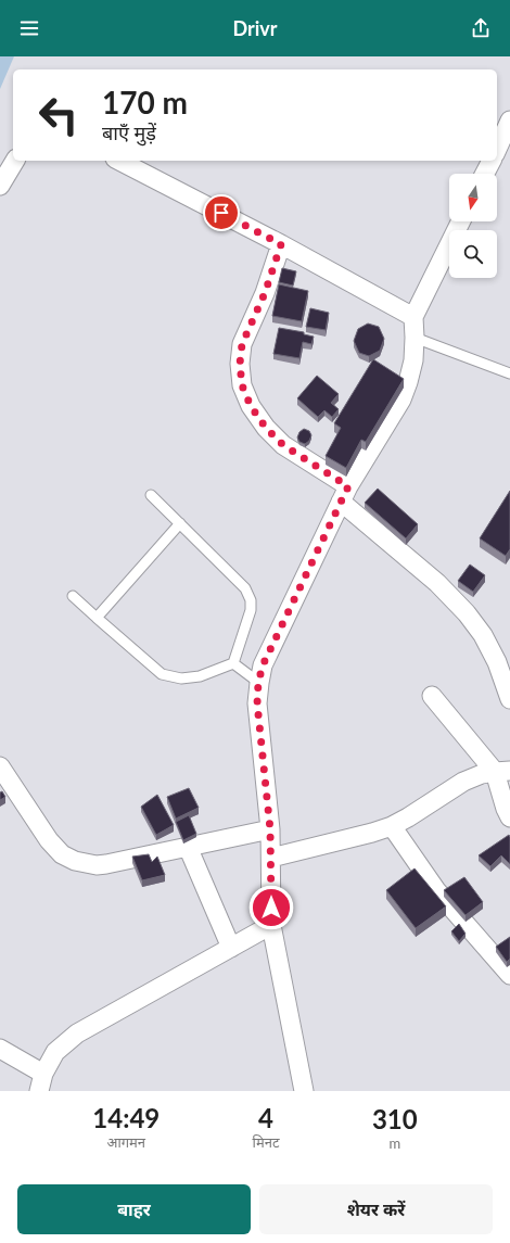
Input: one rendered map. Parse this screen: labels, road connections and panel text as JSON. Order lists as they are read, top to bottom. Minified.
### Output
{"north":"bottom","page":{"header":"Drivr","turn":["170 m","बाएँ मुड़ें"],"eta":["14:49","आगमन","4","मिनट","310","m"],"buttons":["बाहर","शेयर करें"]}}
